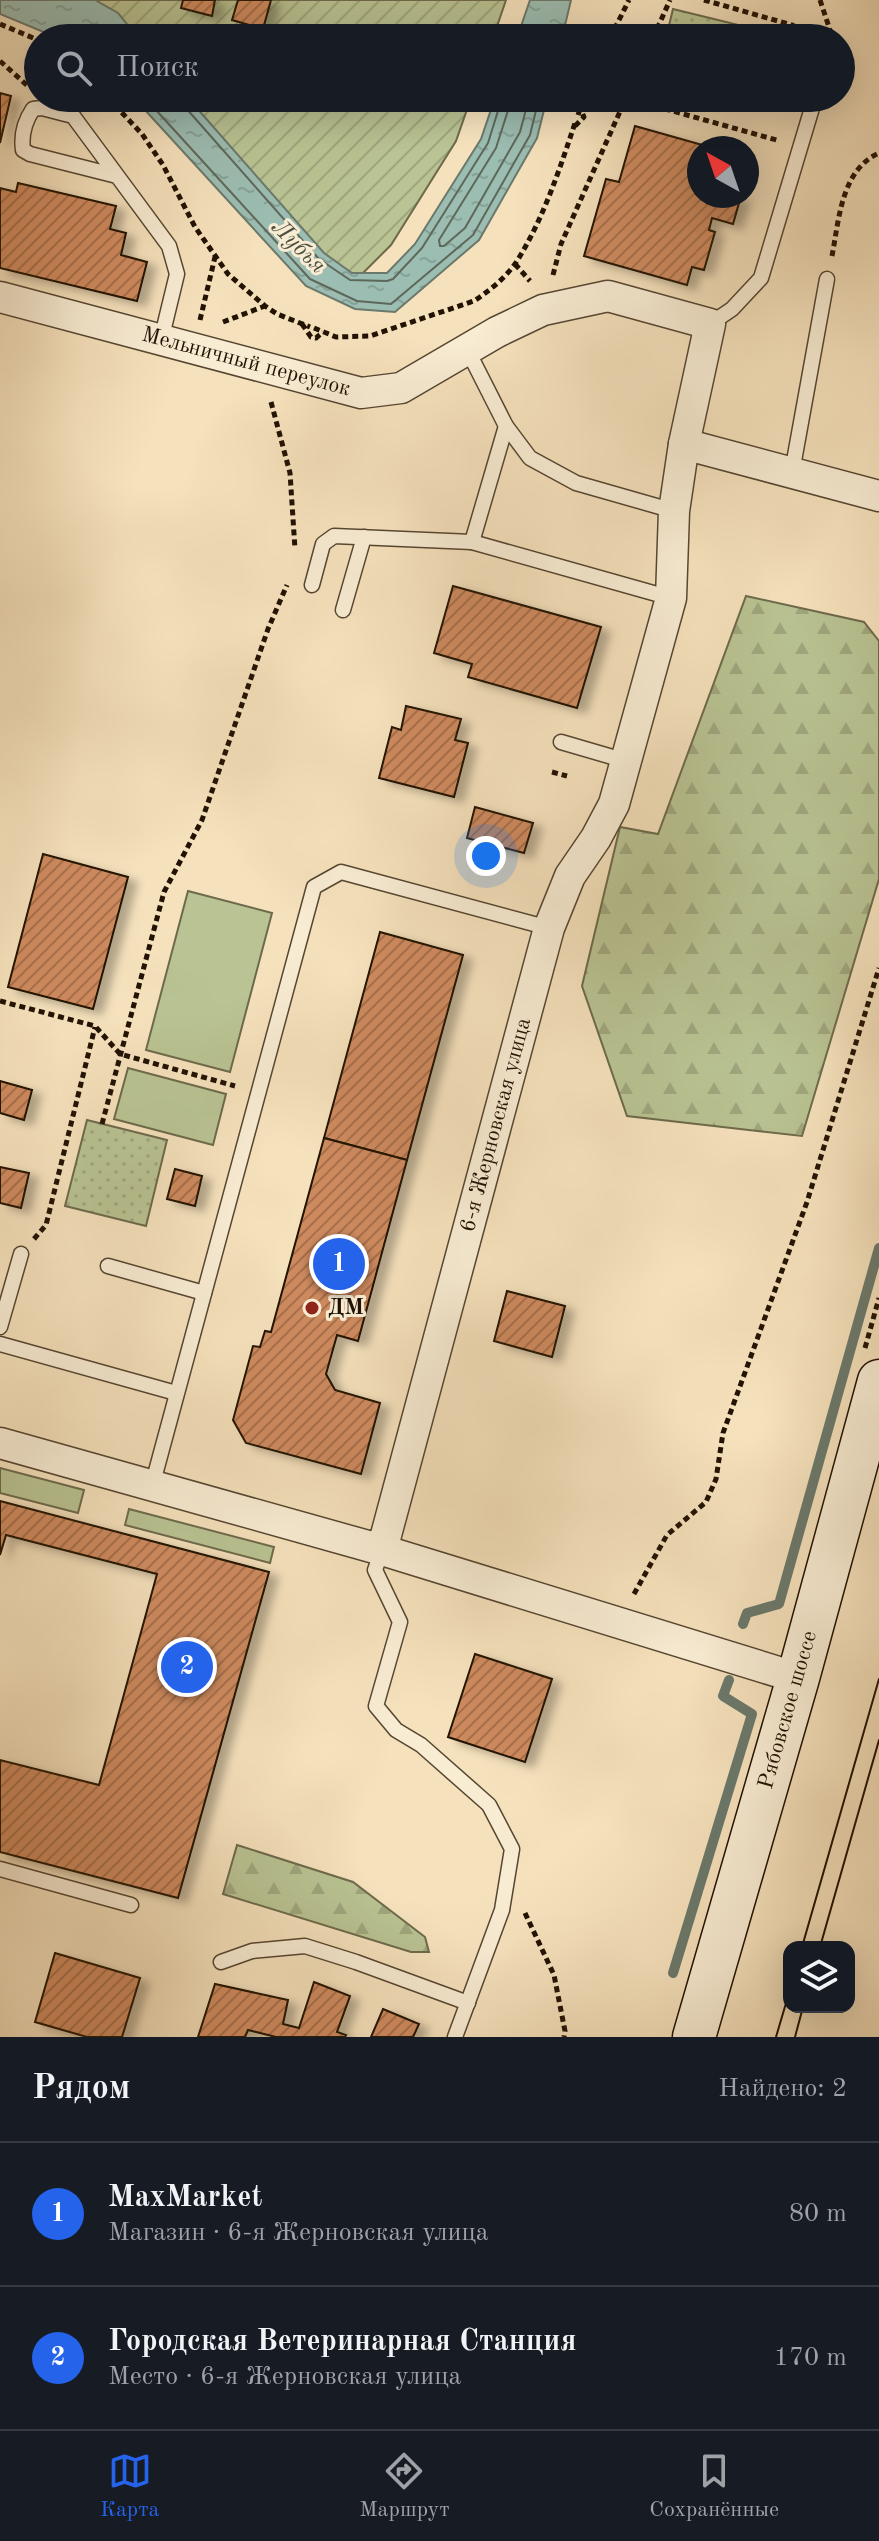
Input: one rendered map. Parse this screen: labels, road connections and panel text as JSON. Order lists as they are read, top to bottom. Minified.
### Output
{"streets":{"main road":["Рябовское шоссе"],"street":["Мельничный переулок","6-я Жерновская улица"]},"crossings":[["Мельничный переулок","6-я Жерновская улица"]],"water":["Лубья"],"places":["ДМ"],"north":"top left","page":{"search":"Поиск","pins":["1","2"],"heading":["Рядом","Найдено: 2"],"list":[{"mark":"1","name":"MaxMarket","note":"Магазин · 6-я Жерновская улица","value":"80 m"},{"mark":"2","name":"Городская Ветеринарная Станция","note":"Место · 6-я Жерновская улица","value":"170 m"}],"nav":["Карта","Маршрут","Сохранённые"]}}
